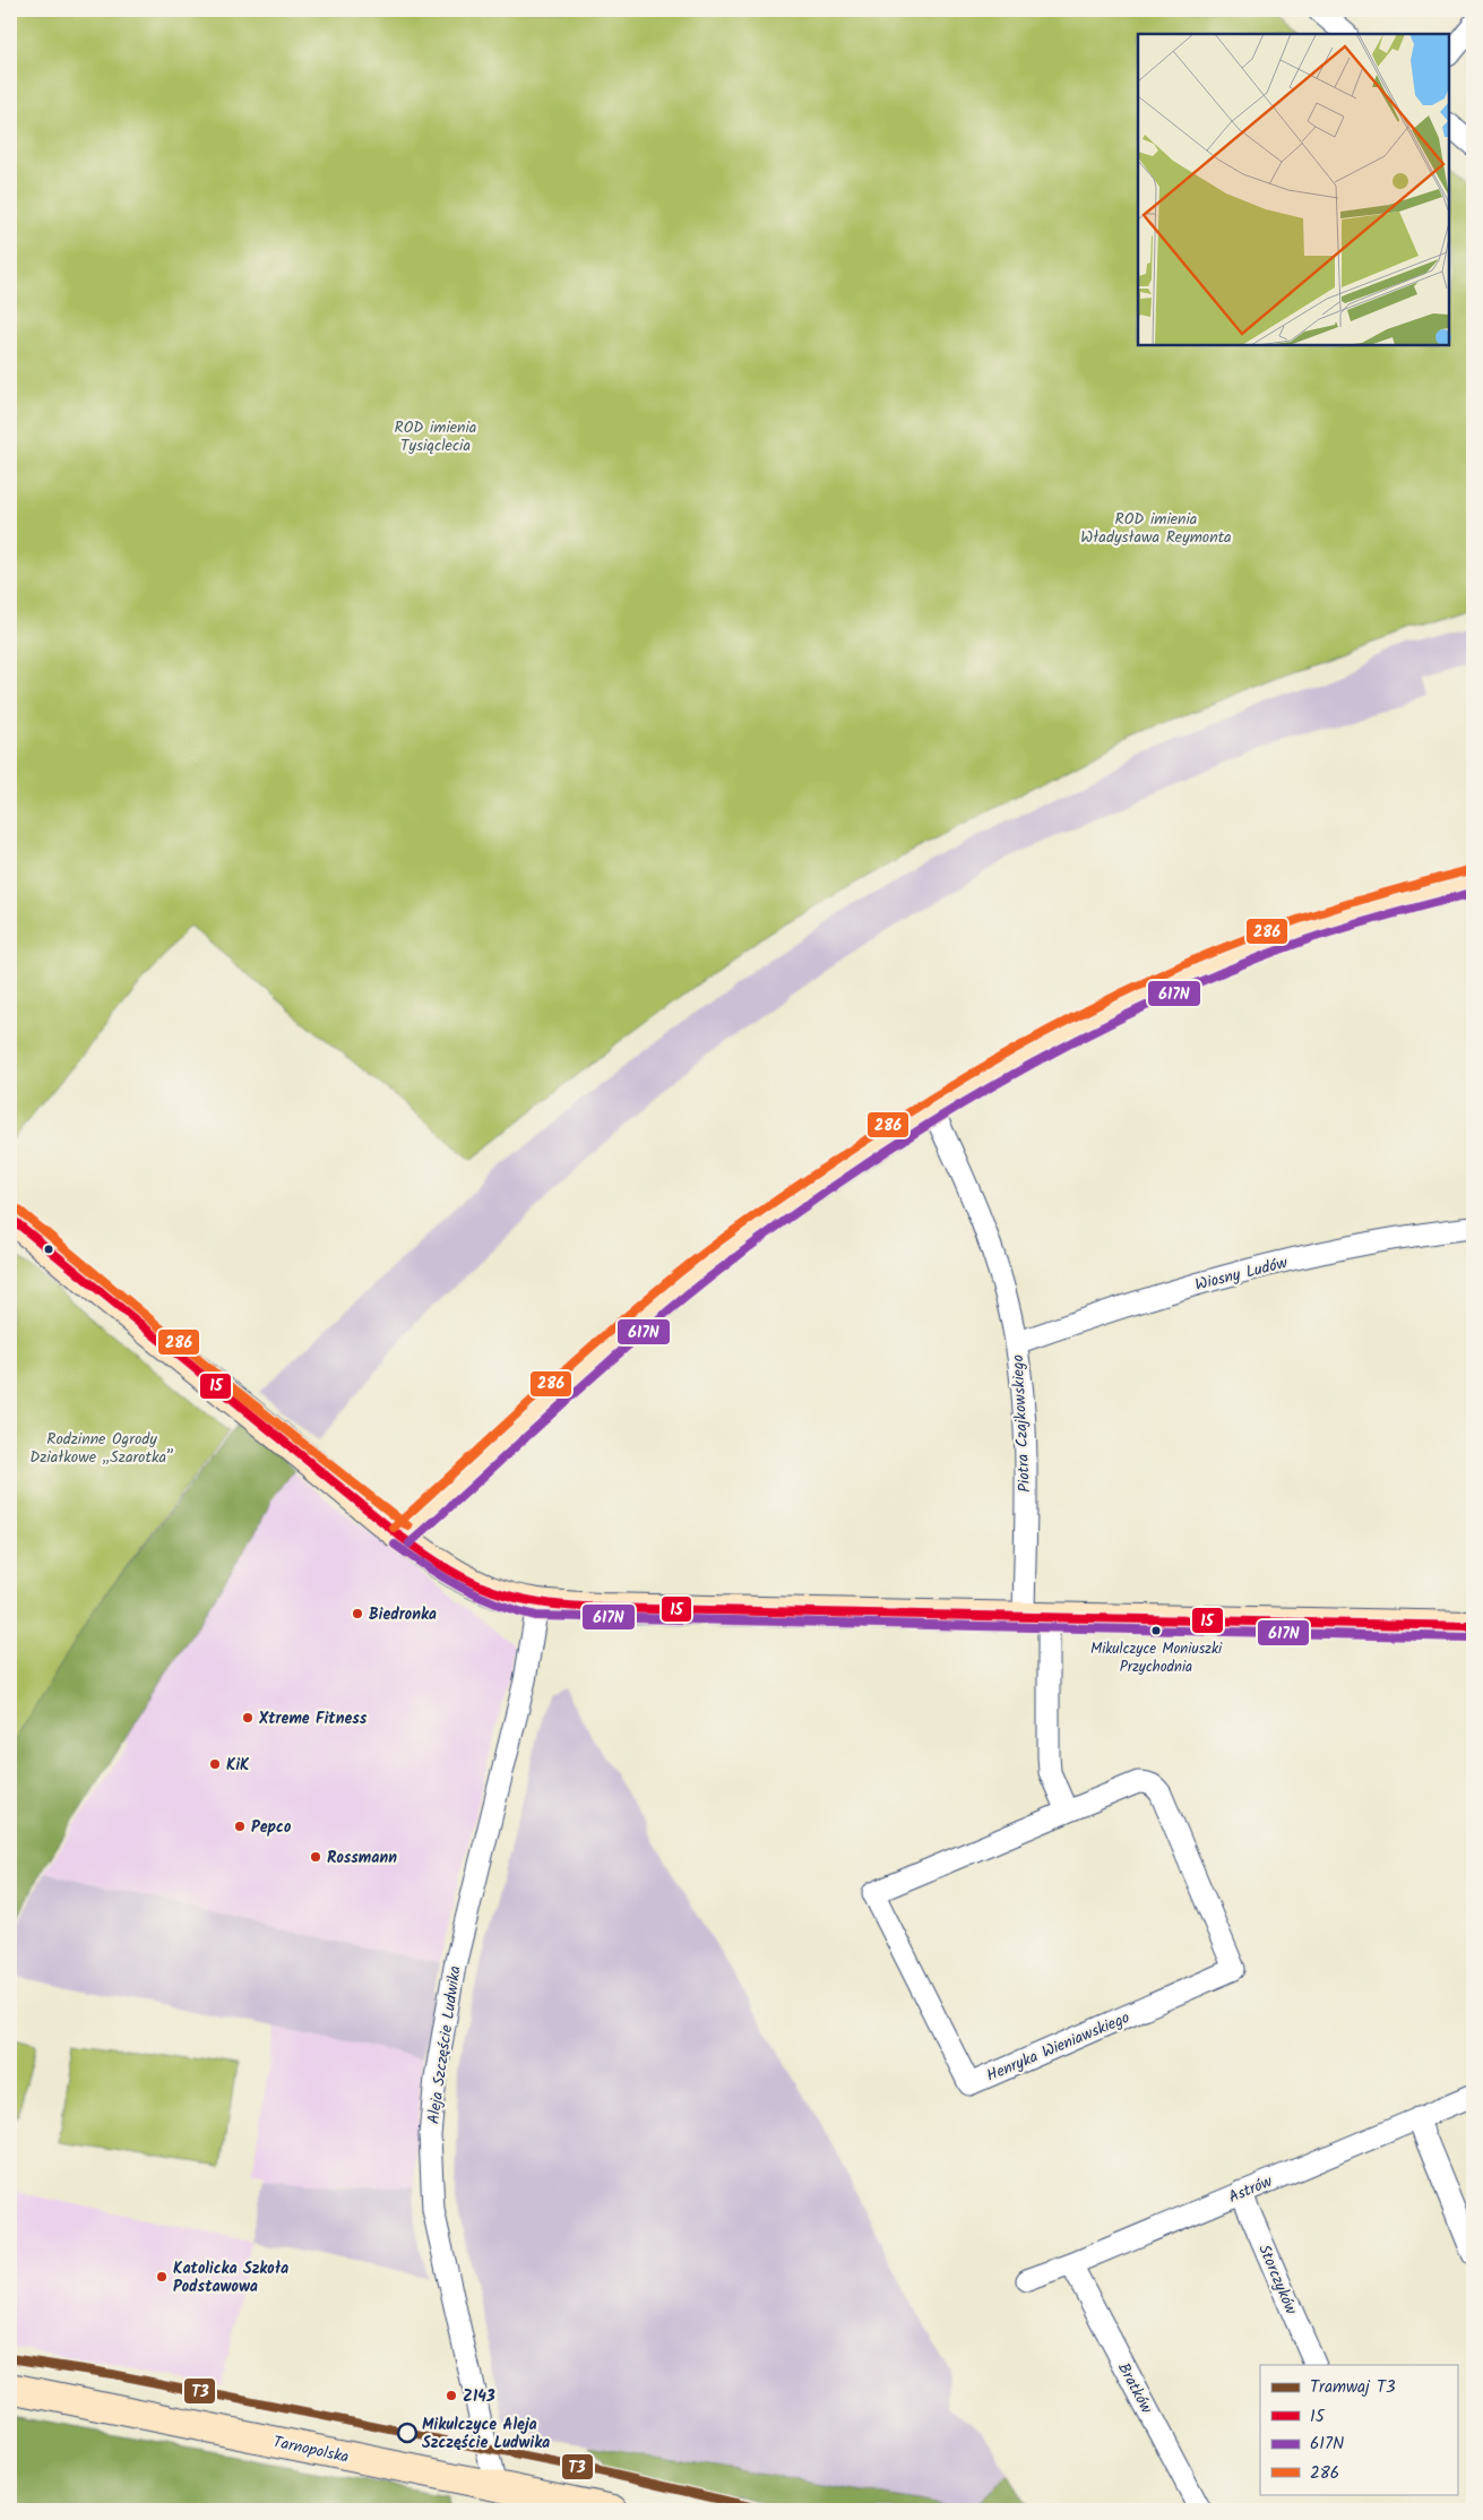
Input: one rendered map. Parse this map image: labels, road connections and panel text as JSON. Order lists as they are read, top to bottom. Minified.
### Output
{"streets":{"street":["Wiosny Ludów","Piotra Czajkowskiego","Aleja Szczęście Ludwika","Henryka Wieniawskiego","Astrów","Storczyków","Bratków","Tarnopolska"]},"crossings":[["Wiosny Ludów","Piotra Czajkowskiego"],["Aleja Szczęście Ludwika","Tarnopolska"],["Astrów","Storczyków"],["Astrów","Bratków"]],"parks":["ROD imienia Tysiąclecia","ROD imienia Władysława Reymonta","Rodzinne Ogrody Działkowe „Szarotka”"],"places":["Biedronka","Mikulczyce Moniuszki Przychodnia","Xtreme Fitness","KiK","Pepco","Rossmann","Katolicka Szkoła Podstawowa","Z143","Mikulczyce Aleja Szczęście Ludwika"],"lines":["transit line 286","transit line 617N","transit line 15","tram line T3"],"legend":["Tramwaj T3","15","617N","286"]}
